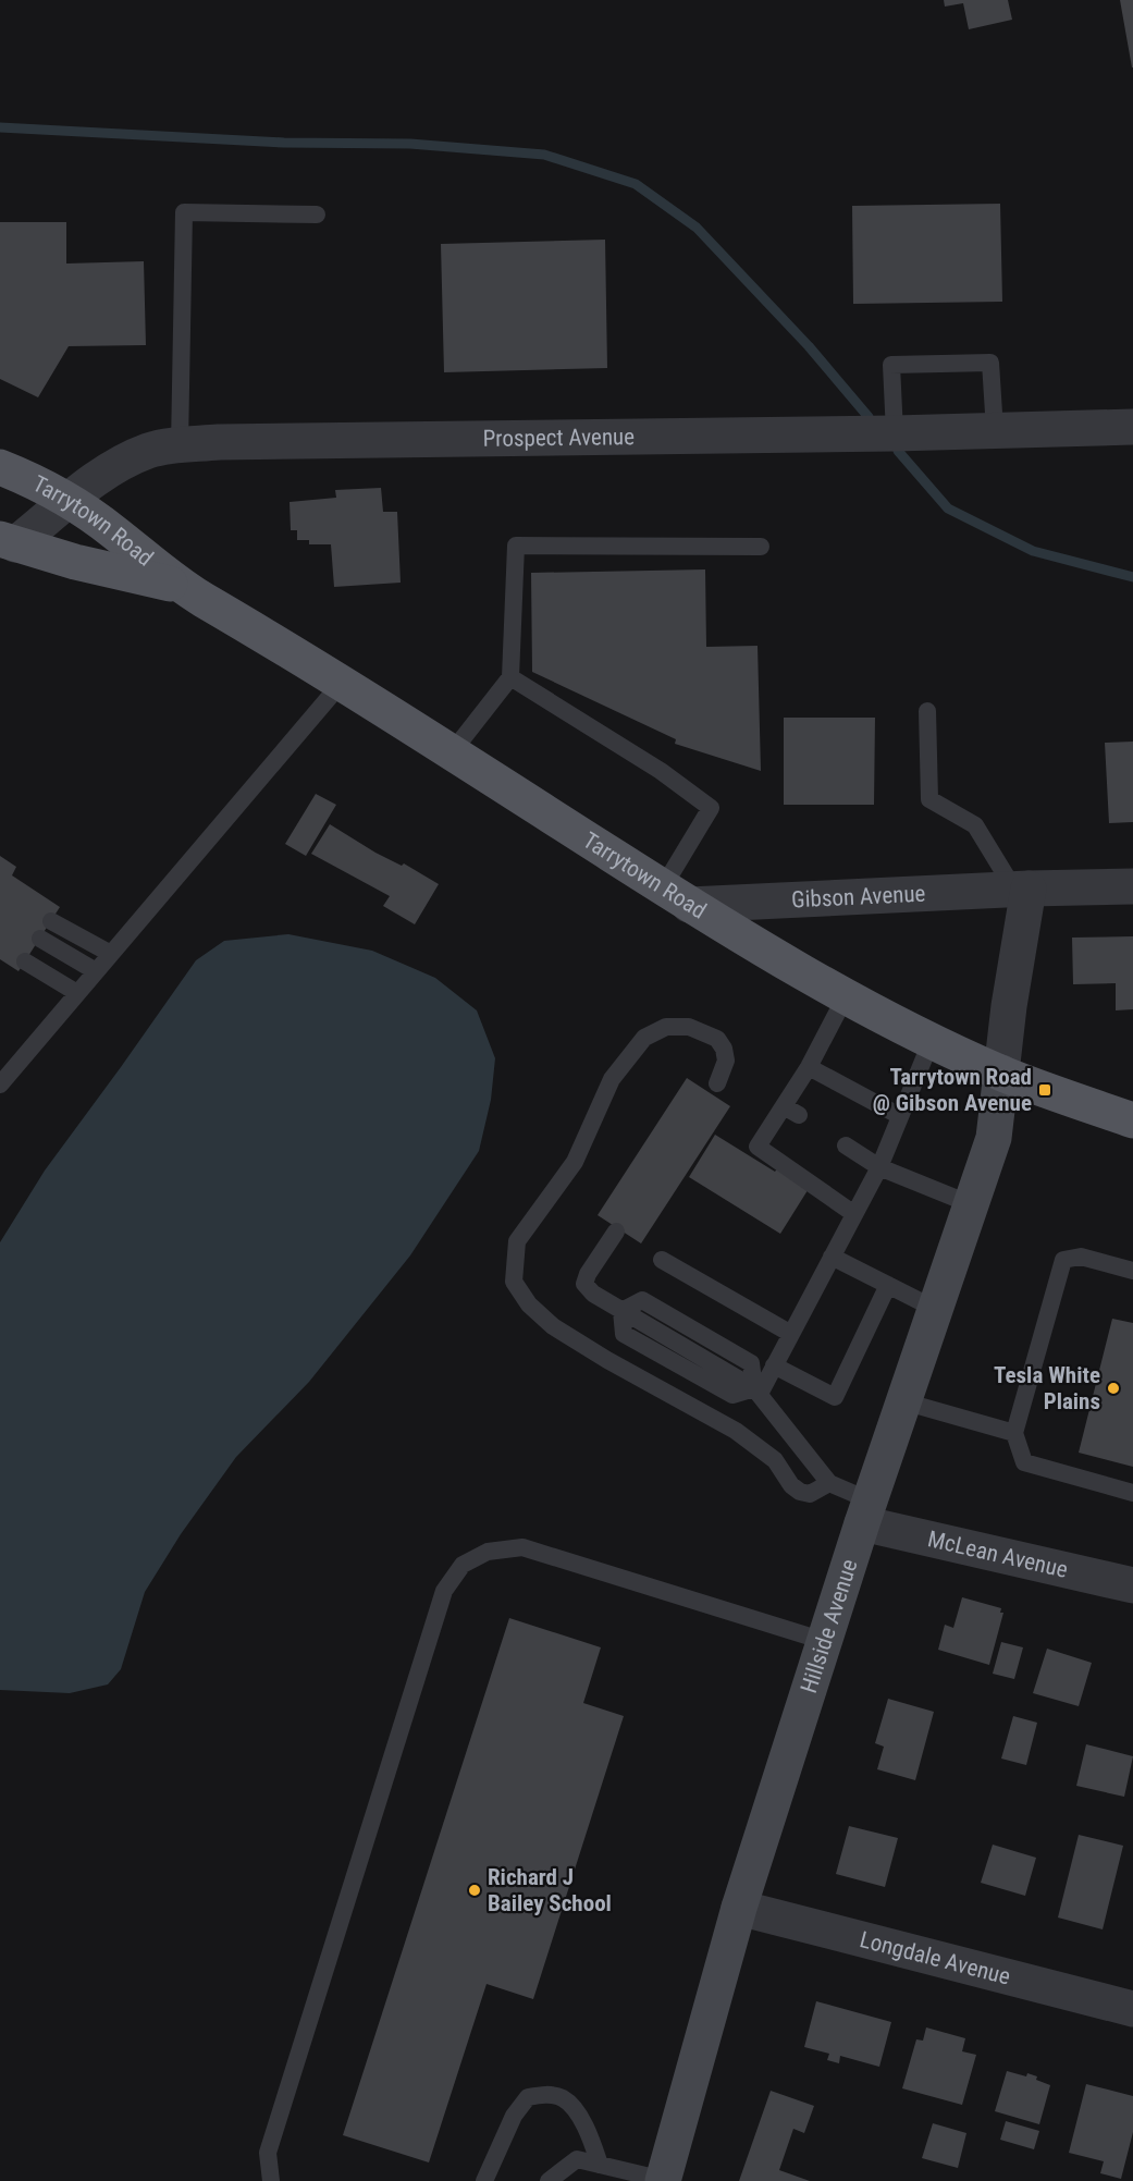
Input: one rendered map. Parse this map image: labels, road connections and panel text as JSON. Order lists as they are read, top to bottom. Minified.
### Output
{"streets":{"main road":["Tarrytown Road","Hillside Avenue"],"street":["Prospect Avenue","Gibson Avenue","McLean Avenue","Longdale Avenue"]},"crossings":[["Prospect Avenue","Tarrytown Road"],["Tarrytown Road","Gibson Avenue"],["Tarrytown Road","Hillside Avenue"],["McLean Avenue","Hillside Avenue"],["Hillside Avenue","Longdale Avenue"]],"places":{"transit":["Tarrytown Road @ Gibson Avenue"],"other":["Tesla White Plains","Richard J Bailey School"]}}
